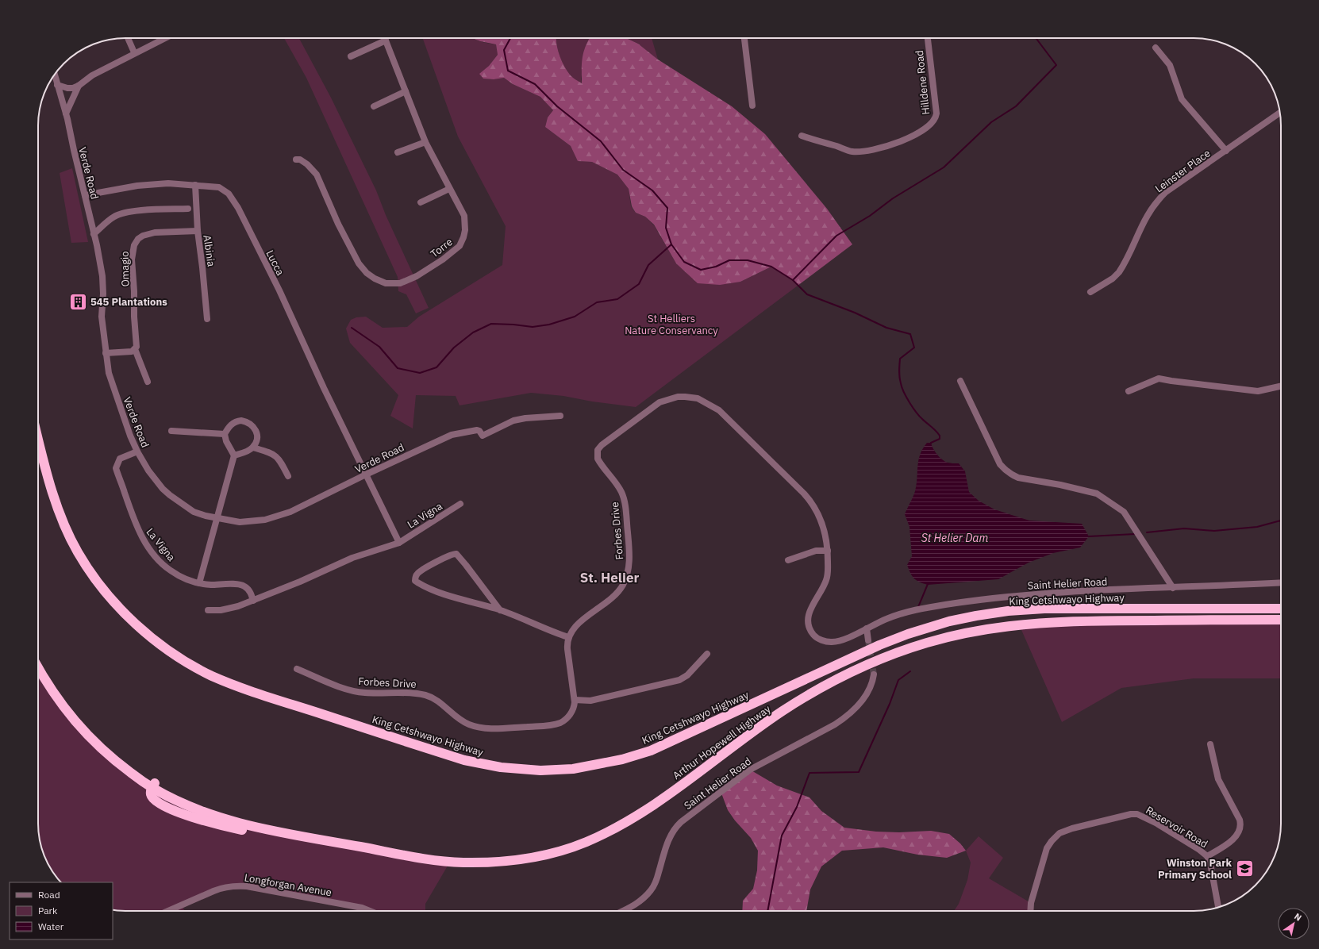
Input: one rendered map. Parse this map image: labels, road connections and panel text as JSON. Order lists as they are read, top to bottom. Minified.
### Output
{"streets":{"highway":["King Cetshwayo Highway","Arthur Hopewell Highway"],"street":["Hilldene Road","Leinster Place","Verde Road","Torre","Albinia","Lucca","Omagio","La Vigna","Forbes Drive","Saint Helier Road","Reservoir Road","Longforgan Avenue"]},"crossings":[["Verde Road","Lucca"],["Verde Road","La Vigna"],["Albinia","Lucca"],["Albinia","Omagio"],["Lucca","La Vigna"],["Forbes Drive","Saint Helier Road"],["King Cetshwayo Highway","Arthur Hopewell Highway"]],"districts":["St. Helier"],"water":["St Helier Dam"],"parks":["St Helliers Nature Conservancy"],"places":{"building":["545 Plantations"],"school or university":["Winston Park Primary School"]},"legend":["Road","Park","Water"],"north":"top right"}
